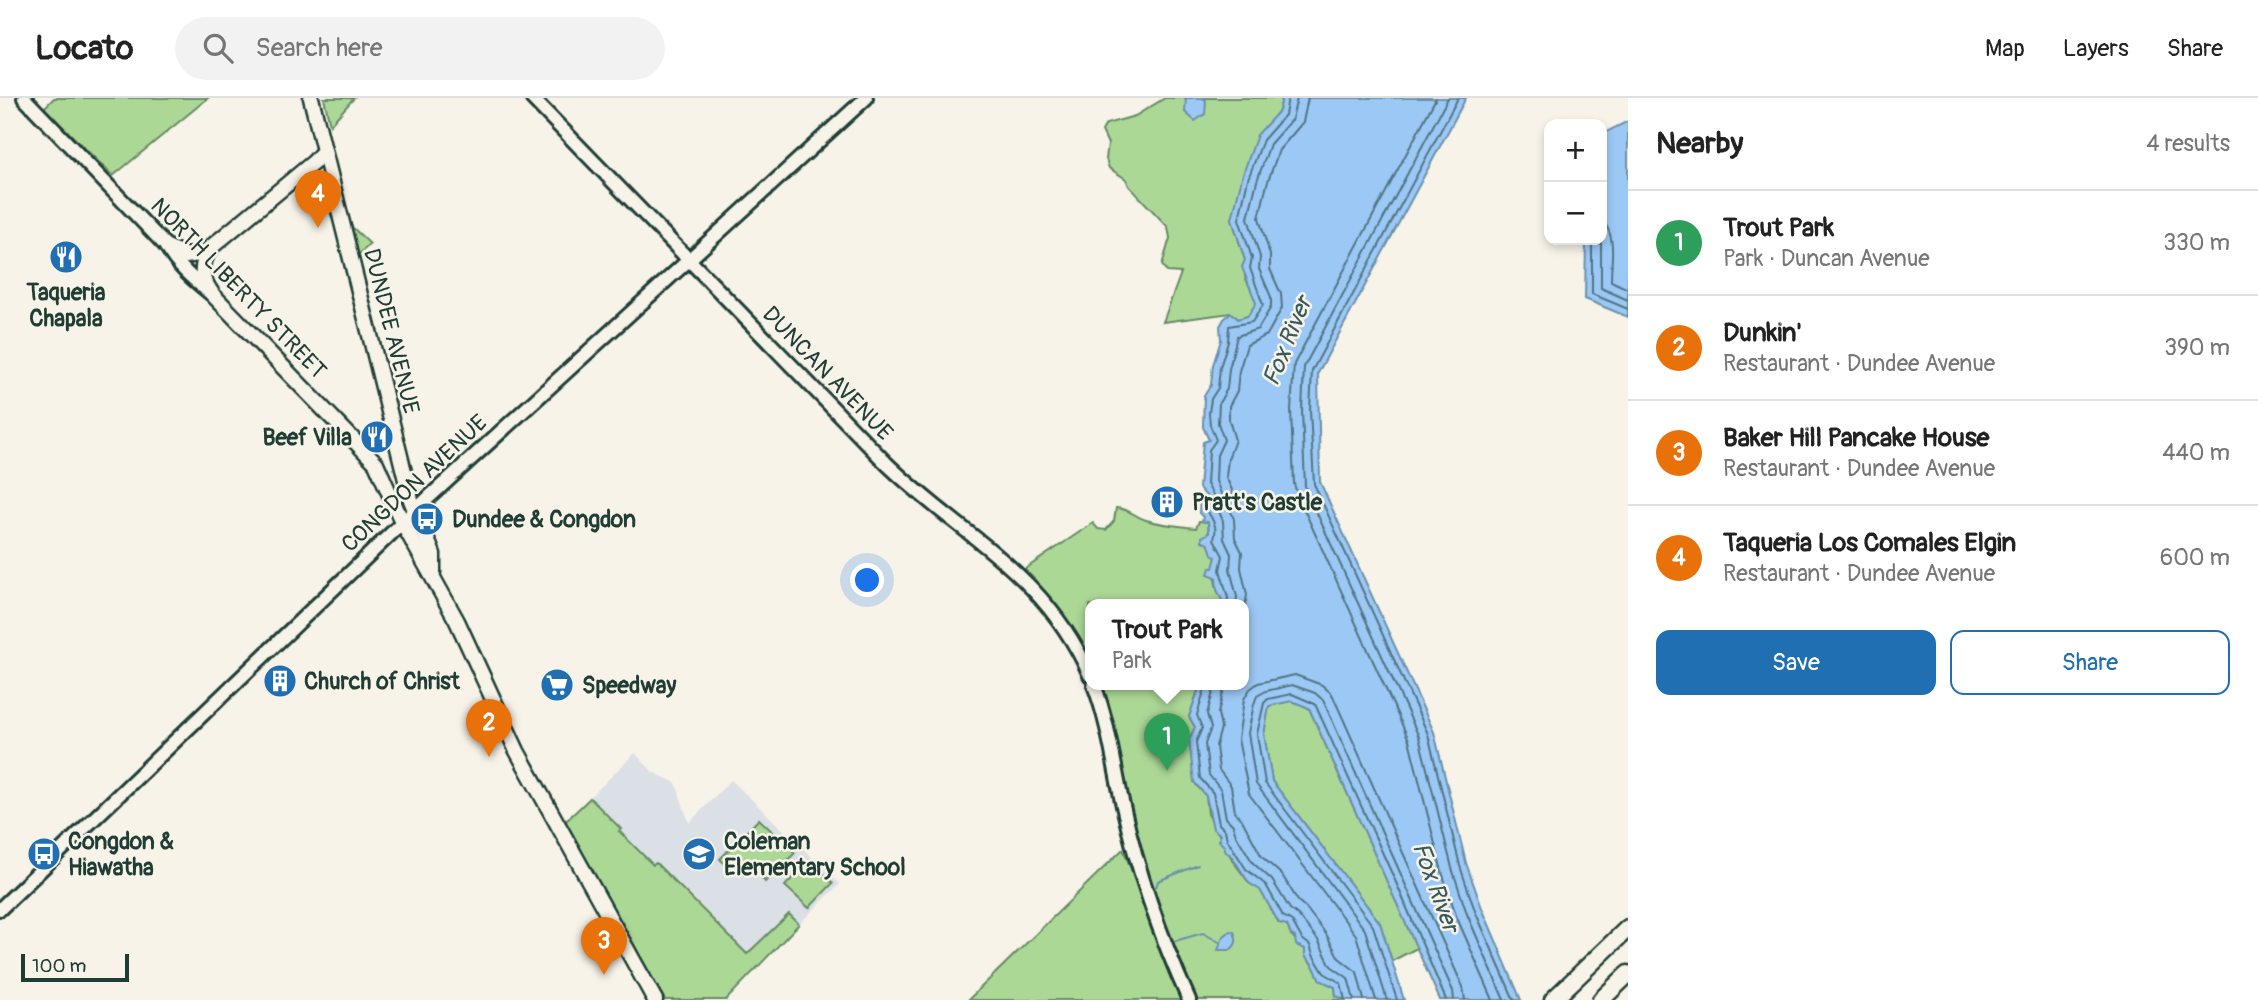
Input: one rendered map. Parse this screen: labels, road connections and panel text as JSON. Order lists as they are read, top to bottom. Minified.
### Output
{"streets":{"main road":["NORTH LIBERTY STREET","DUNDEE AVENUE"],"street":["DUNCAN AVENUE","CONGDON AVENUE"]},"crossings":[["NORTH LIBERTY STREET","DUNDEE AVENUE"],["NORTH LIBERTY STREET","CONGDON AVENUE"],["DUNDEE AVENUE","CONGDON AVENUE"],["DUNCAN AVENUE","CONGDON AVENUE"]],"water":["Fox River"],"places":{"restaurant":["Taqueria Chapala","Beef Villa"],"building":["Pratt's Castle","Church of Christ"],"bus stop":["Dundee & Congdon","Congdon & Hiawatha"],"supermarket":["Speedway"],"school or university":["Coleman Elementary School"]},"scale_bar":"100 m","page":{"header":"Locato","search":"Search here","nav":["Map","Layers","Share"],"heading":["Nearby","4 results"],"map_buttons":["+","−"],"pins":["4","2","1","3"],"list":[{"mark":"1","name":"Trout Park","note":"Park · Duncan Avenue","value":"330 m"},{"mark":"2","name":"Dunkin'","note":"Restaurant · Dundee Avenue","value":"390 m"},{"mark":"3","name":"Baker Hill Pancake House","note":"Restaurant · Dundee Avenue","value":"440 m"},{"mark":"4","name":"Taqueria Los Comales Elgin","note":"Restaurant · Dundee Avenue","value":"600 m"}],"popup":["Trout Park","Park"],"buttons":["Save","Share"],"scale":"100 m"}}
